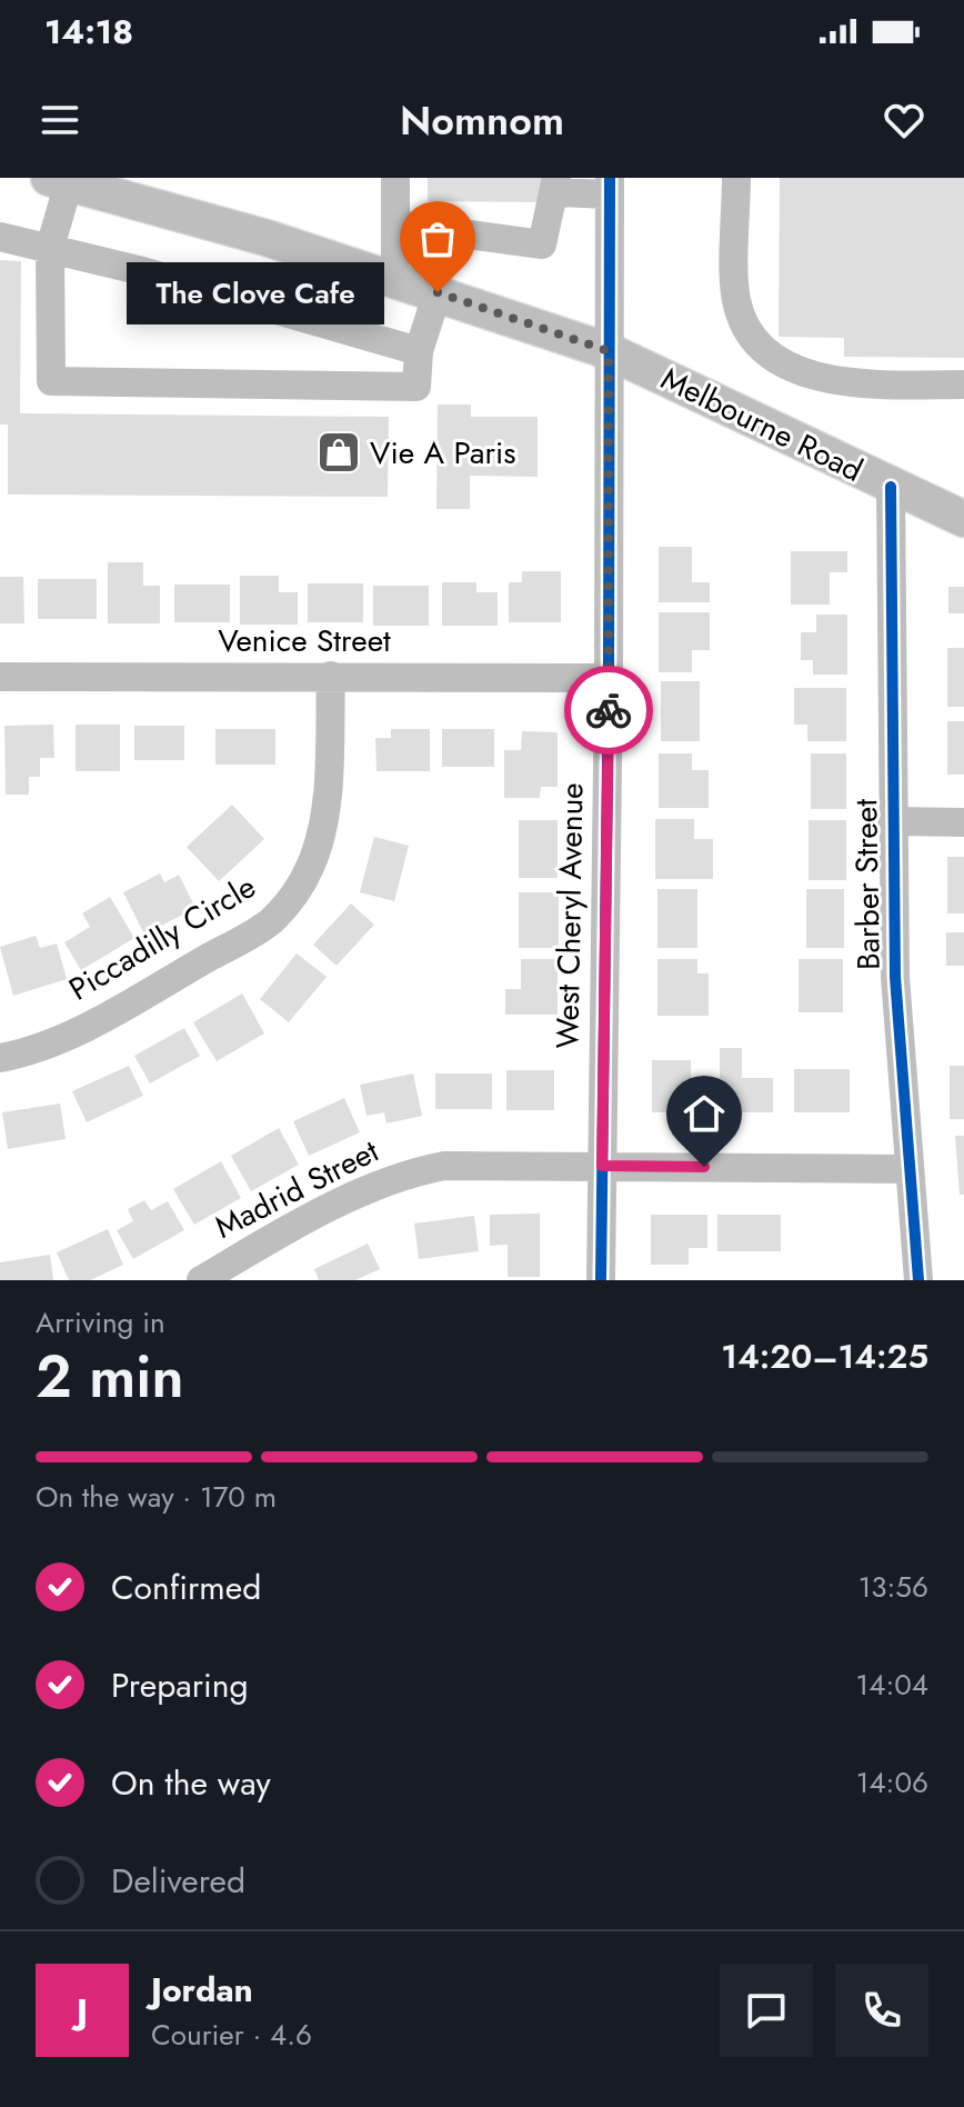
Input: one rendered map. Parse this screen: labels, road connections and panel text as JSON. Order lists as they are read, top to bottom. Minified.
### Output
{"streets":{"main road":["Melbourne Road"],"street":["Venice Street","Barber Street","West Cheryl Avenue","Piccadilly Circle","Madrid Street"]},"crossings":[["Melbourne Road","Barber Street"],["Melbourne Road","West Cheryl Avenue"],["Venice Street","West Cheryl Avenue"],["Venice Street","Piccadilly Circle"],["Barber Street","Madrid Street"],["West Cheryl Avenue","Madrid Street"]],"places":{"other":["The Clove Cafe"],"shop":["Vie A Paris"]},"page":{"status":"14:18","header":"Nomnom","bubble":"The Clove Cafe","heading":["2 min","Arriving in","14:20–14:25"],"panel":["Jordan","Courier · 4.6"],"bar":"On the way · 170 m","list":[["Confirmed","13:56"],["Preparing","14:04"],["On the way","14:06"],"Delivered"],"round":"J"}}
